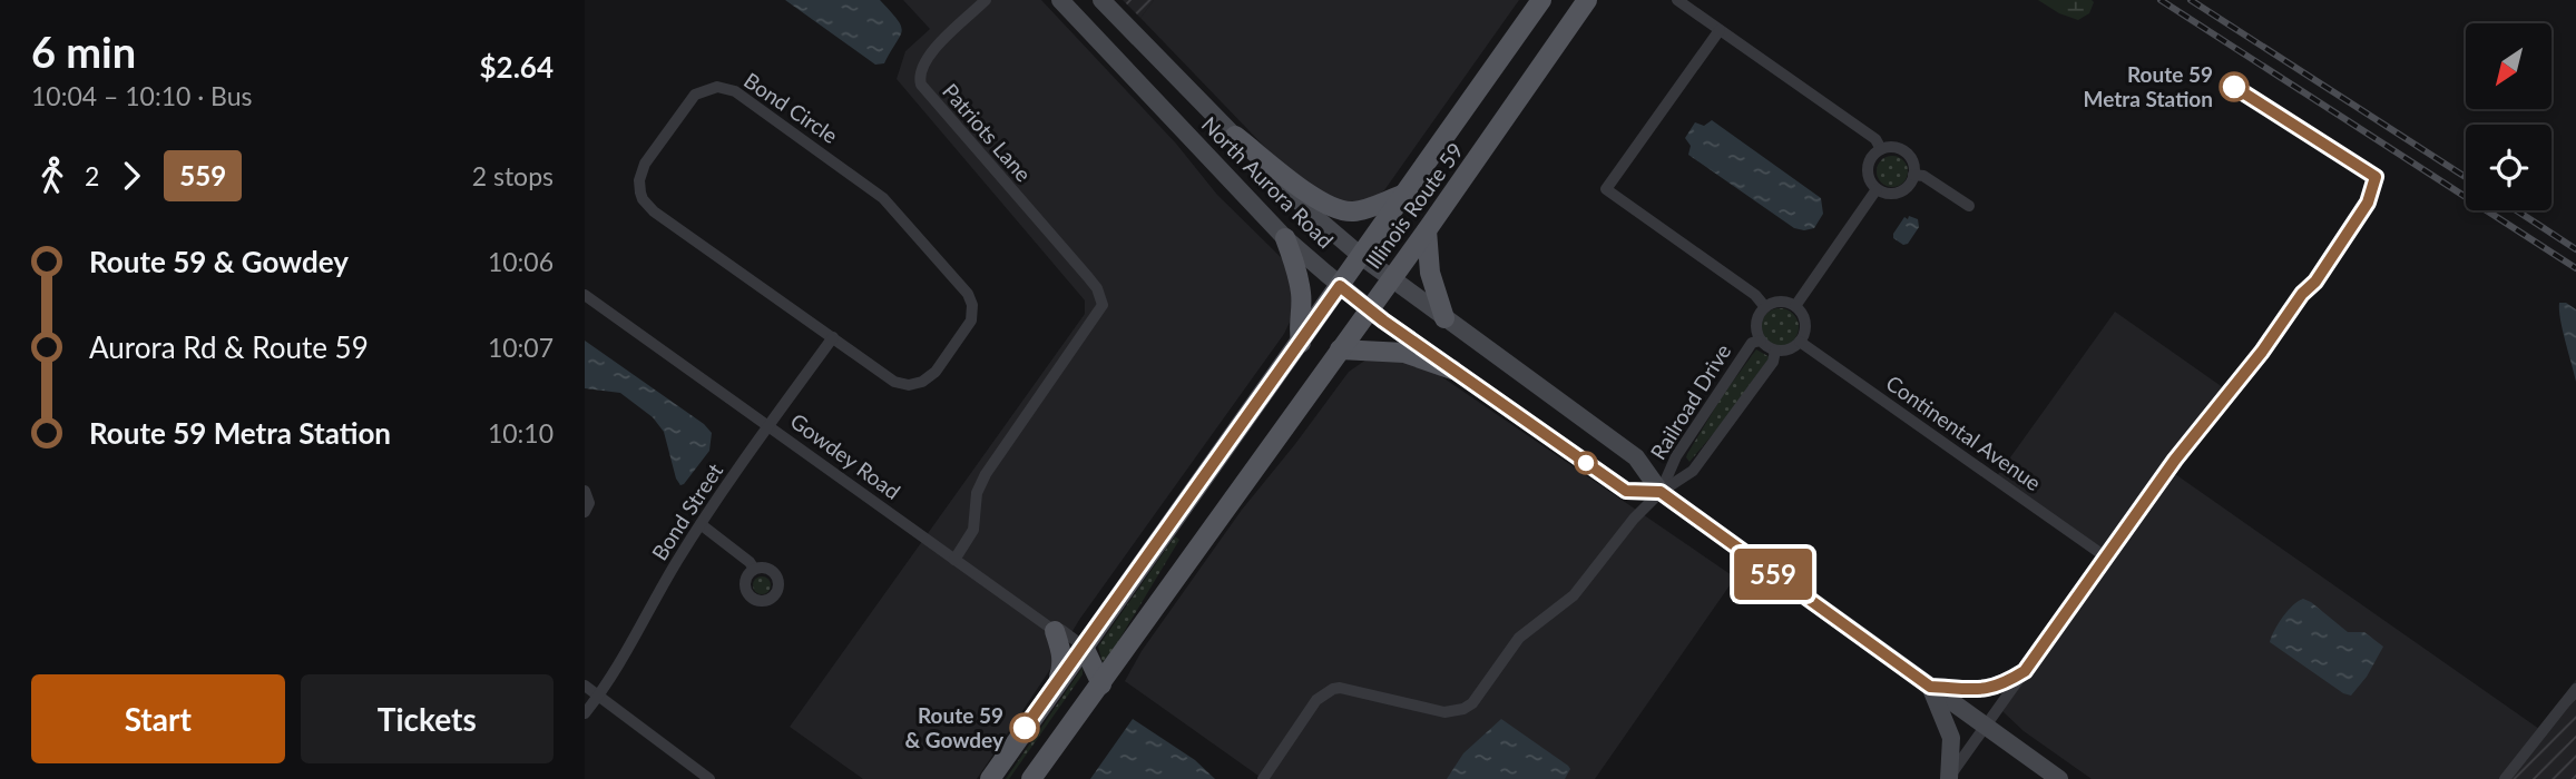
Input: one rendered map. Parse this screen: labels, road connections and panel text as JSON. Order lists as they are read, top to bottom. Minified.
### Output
{"streets":{"main road":["North Aurora Road","Illinois Route 59"],"street":["Bond Circle","Patriots Lane","Railroad Drive","Continental Avenue","Gowdey Road","Bond Street"]},"crossings":[["Bond Circle","Bond Street"],["Patriots Lane","Gowdey Road"],["North Aurora Road","Illinois Route 59"],["North Aurora Road","Railroad Drive"],["Illinois Route 59","Gowdey Road"],["Railroad Drive","Continental Avenue"],["Gowdey Road","Bond Street"]],"places":["Route 59 Metra Station","Route 59 & Gowdey"],"lines":["bus line 559"],"north":"bottom left","page":{"heading":["6 min","10:04 – 10:10 · Bus","$2.64"],"on_map":"559","legs":["2","559","2 stops"],"list":[{"name":"Route 59 & Gowdey","value":"10:06"},{"name":"Aurora Rd & Route 59","value":"10:07"},{"name":"Route 59 Metra Station","value":"10:10"}],"buttons":["Start","Tickets"]}}
